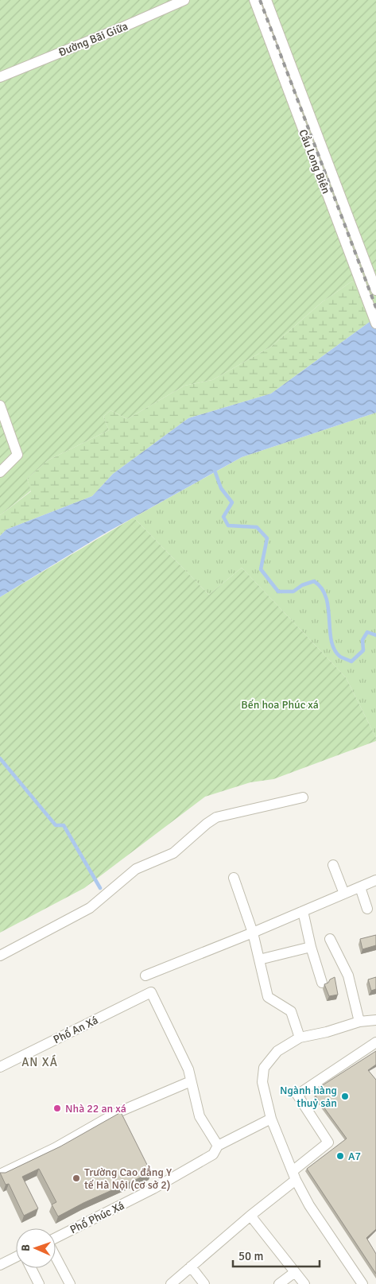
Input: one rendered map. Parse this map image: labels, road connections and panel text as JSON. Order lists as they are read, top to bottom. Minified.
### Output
{"streets":{"street":["Đường Bãi Giữa","Cầu Long Biên","Phố An Xá","Phố Phúc Xá"]},"districts":["AN XÁ"],"parks":["Bến hoa Phúc xá"],"places":["Ngành hàng thuỷ sản","Nhà 22 an xá","A7","Trường Cao đẳng Y tế Hà Nội (cơ sở 2)"],"scale_bar":"50 m","north":"left"}
